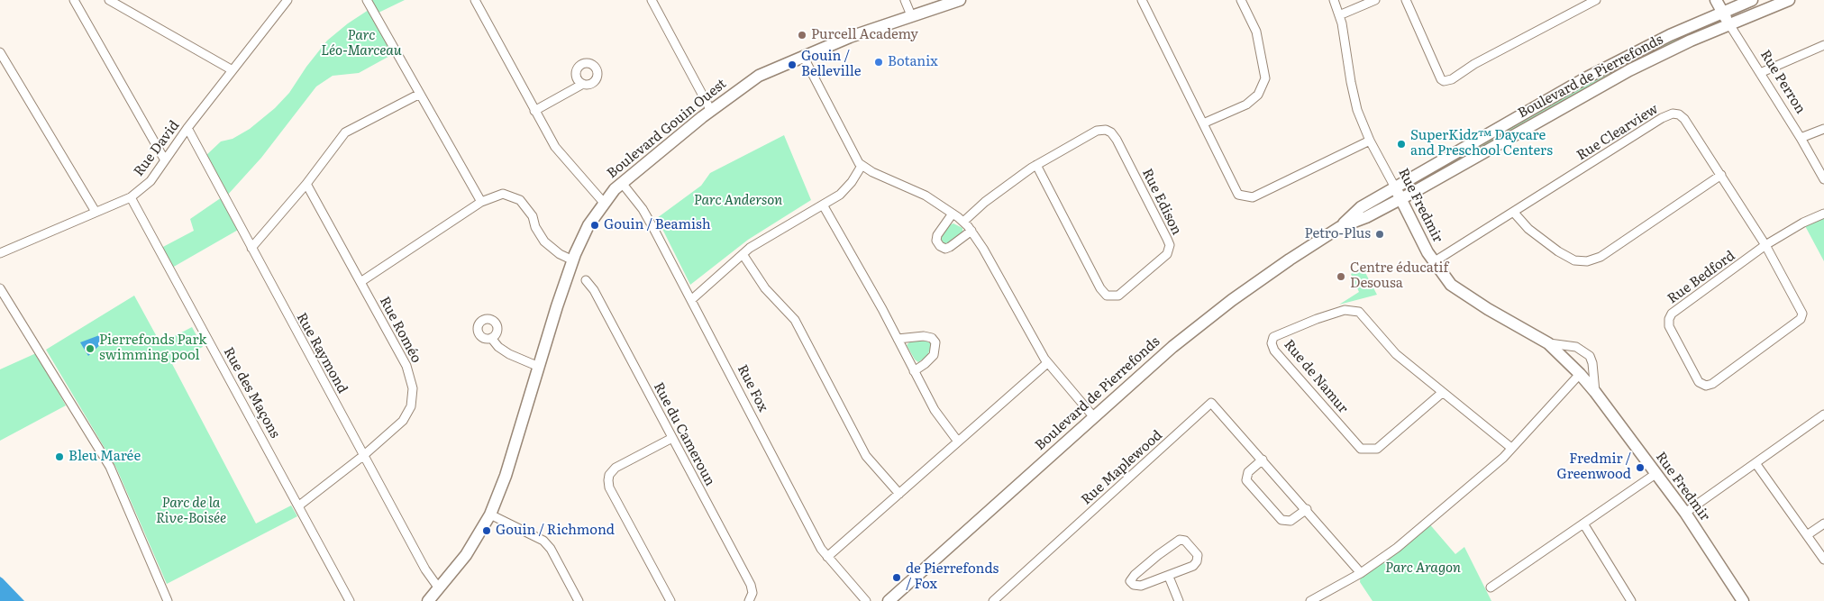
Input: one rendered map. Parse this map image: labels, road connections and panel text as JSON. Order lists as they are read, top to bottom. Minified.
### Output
{"streets":{"main road":["Boulevard de Pierrefonds","Rue Perron","Boulevard Gouin Ouest","Rue Fredmir"],"street":["Rue Clearview","Rue David","Rue Edison","Rue Bedford","Rue Roméo","Rue Raymond","Rue de Namur","Rue Fox","Rue des Maçons","Rue du Cameroun","Rue Maplewood"]},"crossings":[["Boulevard de Pierrefonds","Rue Perron"],["Boulevard de Pierrefonds","Rue Fredmir"],["Boulevard Gouin Ouest","Rue Raymond"],["Boulevard Gouin Ouest","Rue Fox"],["Rue Clearview","Rue Fredmir"],["Rue Clearview","Rue Bedford"],["Rue David","Rue Raymond"],["Rue David","Rue des Maçons"],["Rue Roméo","Rue Raymond"],["Rue Roméo","Rue des Maçons"]],"parks":["Parc Léo-Marceau","Parc Anderson","Parc de la Rive-Boisée","Parc Aragon"],"places":["Purcell Academy","Botanix","Gouin / Belleville","SuperKidz™ Daycare and Preschool Centers","Gouin / Beamish","Petro-Plus","Centre éducatif Desousa","Pierrefonds Park swimming pool","Bleu Marée","Fredmir / Greenwood","Gouin / Richmond","de Pierrefonds / Fox"]}
